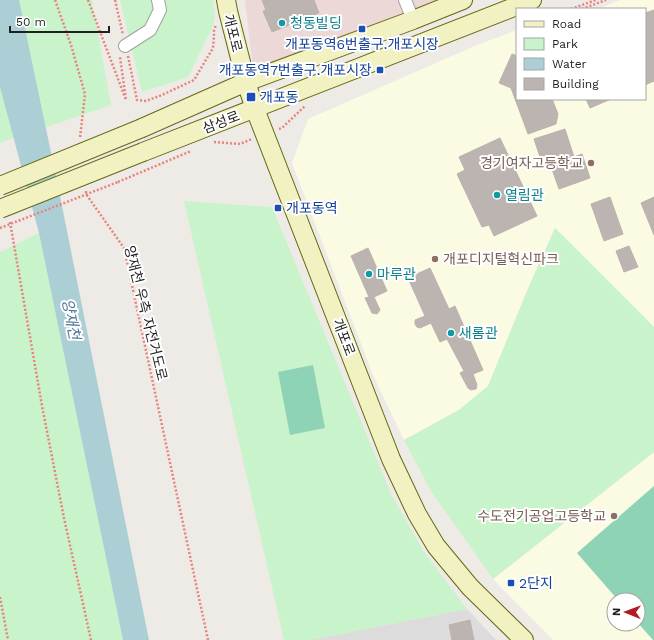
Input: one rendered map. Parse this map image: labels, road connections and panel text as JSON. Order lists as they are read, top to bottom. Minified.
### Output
{"streets":{"main road":["개포로","삼성로"],"path":["양재천 우측 자전거도로"]},"crossings":[["개포로","삼성로"]],"water":["양재천"],"places":{"other":["청동빌딩","경기여자고등학교","열림관","개포디지털혁신파크","마루관","새롬관","수도전기공업고등학교"],"transit":["개포동역6번출구.개포시장","개포동역7번출구.개포시장","개포동","개포동역","2단지"]},"legend":["Road","Park","Water","Building"],"scale_bar":"50 m","north":"left"}
